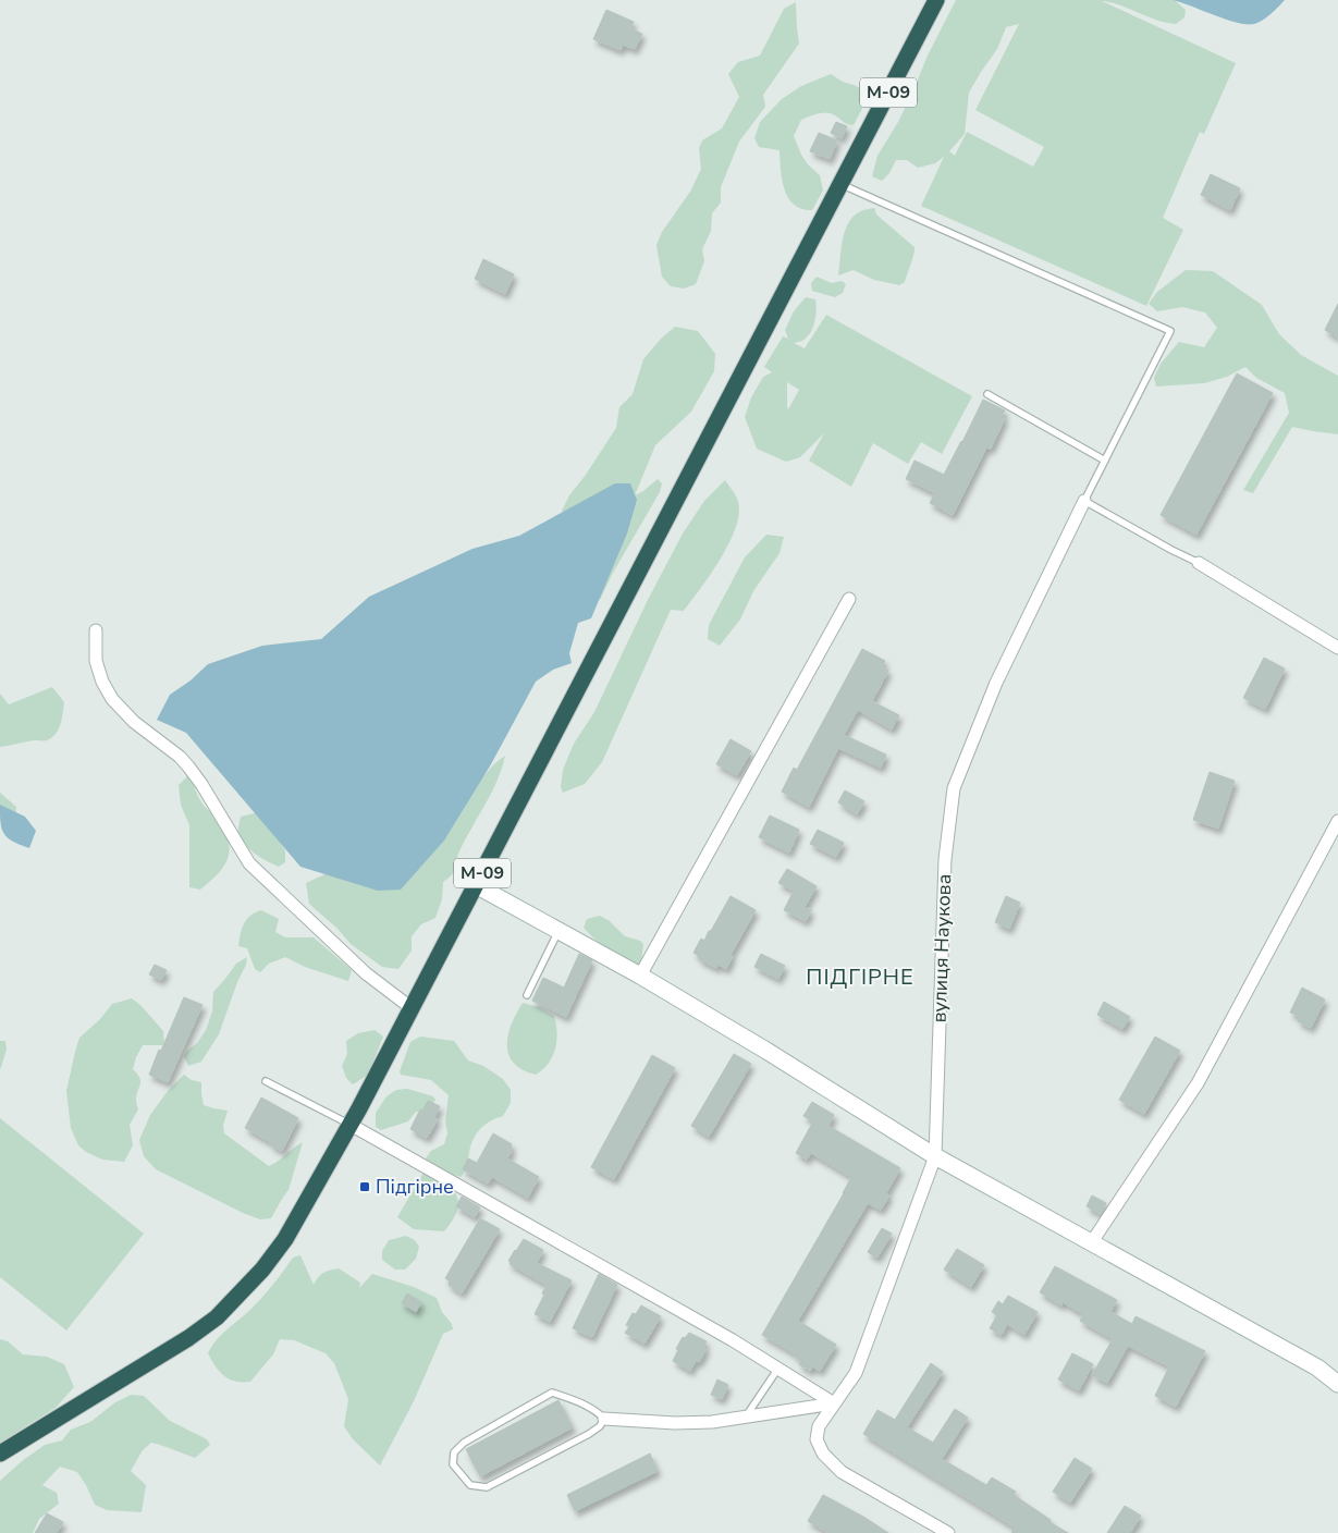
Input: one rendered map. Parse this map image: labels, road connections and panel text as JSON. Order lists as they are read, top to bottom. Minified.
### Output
{"streets":{"highway":["М-09"],"street":["вулиця Наукова"]},"districts":["ПІДГІРНЕ"],"places":{"transit":["Підгірне"]}}
